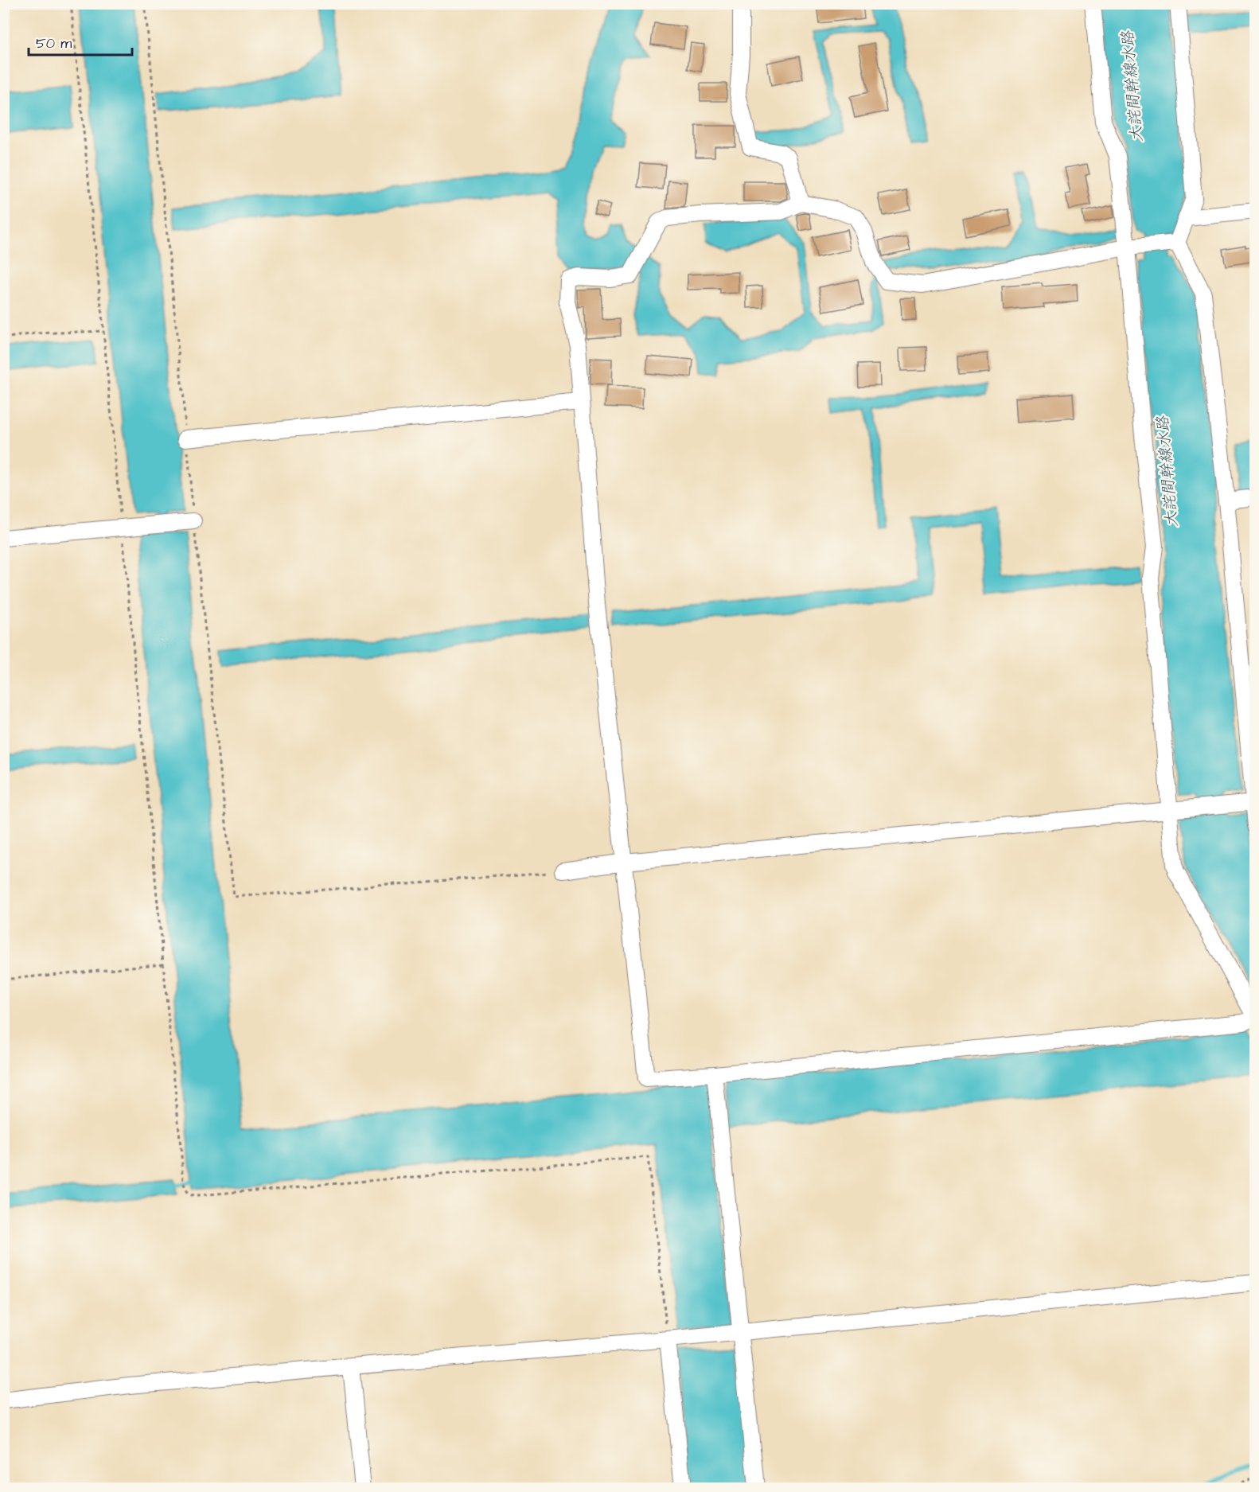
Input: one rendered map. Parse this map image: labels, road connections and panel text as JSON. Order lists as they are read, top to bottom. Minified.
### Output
{"water":["大詫間幹線水路"],"scale_bar":"50 m"}
